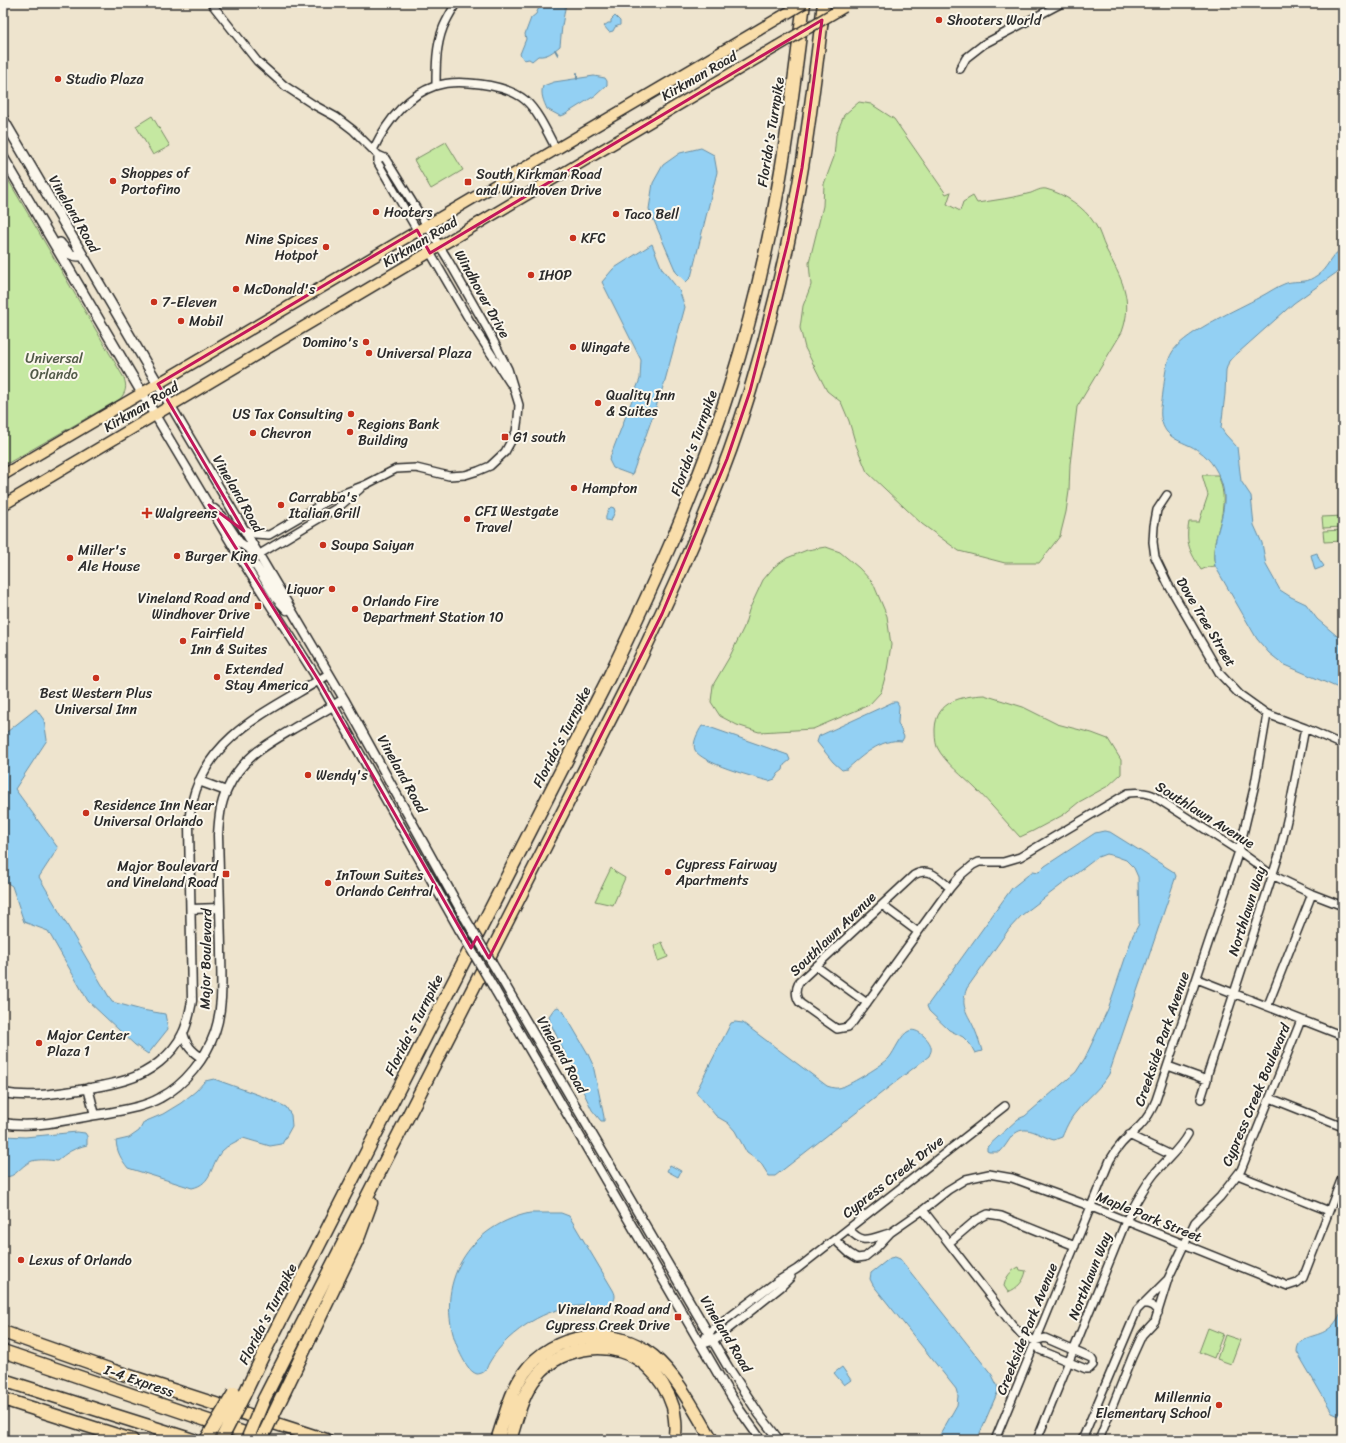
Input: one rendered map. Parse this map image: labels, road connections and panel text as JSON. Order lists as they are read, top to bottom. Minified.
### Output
{"streets":{"highway":["Florida's Turnpike","I-4 Express"],"main road":["Kirkman Road","Vineland Road"],"street":["Windhover Drive","Dove Tree Street","Southlawn Avenue","Northlawn Way","Major Boulevard","Creekside Park Avenue","Cypress Creek Boulevard","Cypress Creek Drive","Maple Park Street"]},"crossings":[["Kirkman Road","Florida's Turnpike"],["Kirkman Road","Vineland Road"],["Kirkman Road","Windhover Drive"],["Vineland Road","Windhover Drive"],["Vineland Road","Major Boulevard"],["Vineland Road","Cypress Creek Drive"],["Dove Tree Street","Northlawn Way"],["Dove Tree Street","Creekside Park Avenue"],["Southlawn Avenue","Northlawn Way"],["Southlawn Avenue","Creekside Park Avenue"],["Northlawn Way","Maple Park Street"],["Creekside Park Avenue","Maple Park Street"],["Cypress Creek Boulevard","Maple Park Street"]],"parks":["Universal Orlando"],"places":{"other":["Shooters World","Studio Plaza","Shoppes of Portofino","Hooters","Taco Bell","KFC","Nine Spices Hotpot","IHOP","McDonald's","7-Eleven","Mobil","Domino's","Wingate","Universal Plaza","Quality Inn & Suites","US Tax Consulting","Regions Bank Building","Chevron","Hampton","Carrabba's Italian Grill","CFI Westgate Travel","Soupa Saiyan","Burger King","Miller's Ale House","Liquor","Orlando Fire Department Station 10","Fairfield Inn & Suites","Extended Stay America","Best Western Plus Universal Inn","Wendy's","Residence Inn Near Universal Orlando","Cypress Fairway Apartments","InTown Suites Orlando Central","Major Center Plaza 1","Lexus of Orlando","Millennia Elementary School"],"transit":["South Kirkman Road and Windhoven Drive","G1 south","Vineland Road and Windhover Drive","Major Boulevard and Vineland Road","Vineland Road and Cypress Creek Drive"],"health":["Walgreens"]}}
